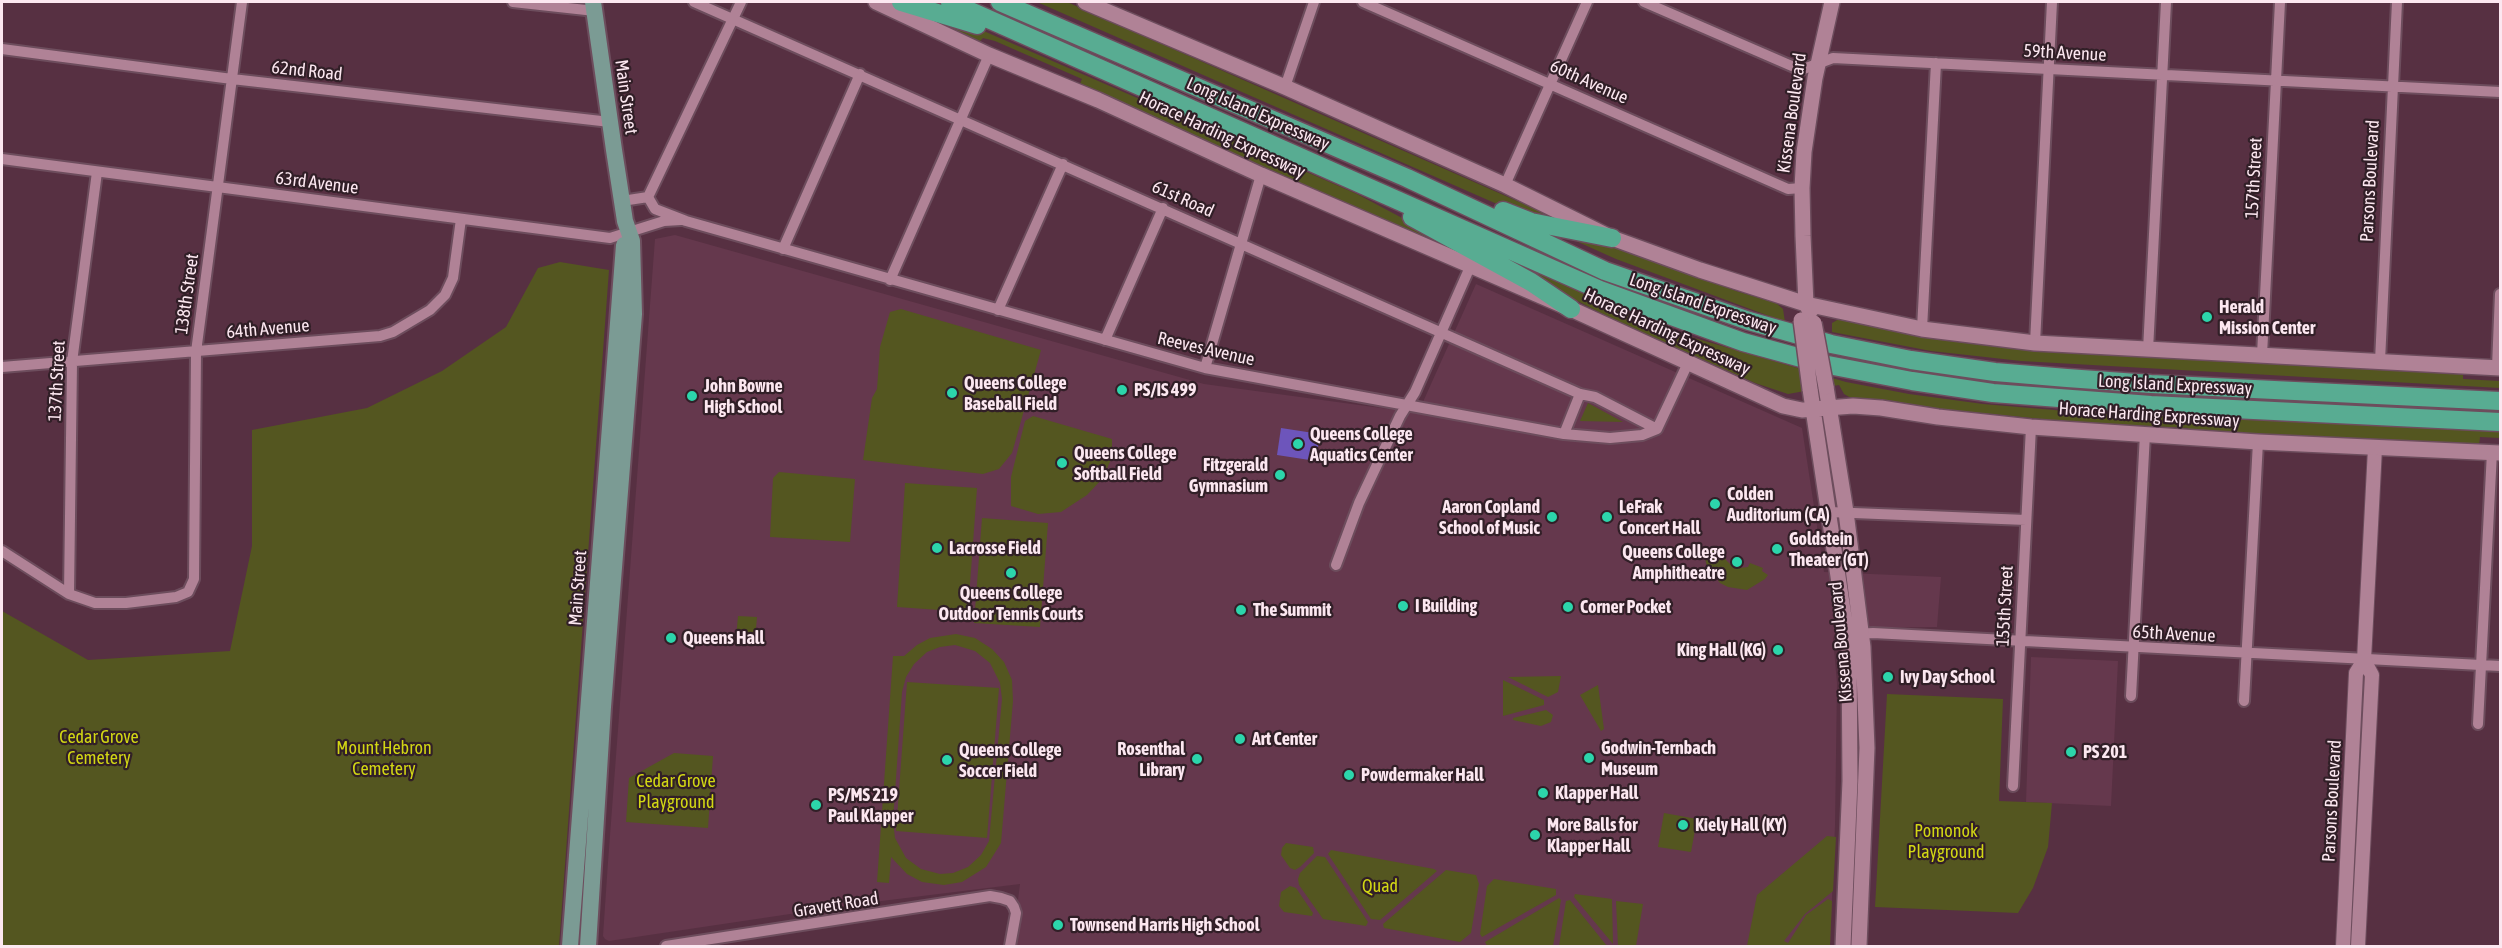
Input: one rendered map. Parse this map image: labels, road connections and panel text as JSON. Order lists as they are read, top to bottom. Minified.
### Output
{"streets":{"highway":["Long Island Expressway"],"main road":["Main Street","Kissena Boulevard","Horace Harding Expressway"],"street":["59th Avenue","62nd Road","60th Avenue","157th Street","Parsons Boulevard","63rd Avenue","61st Road","138th Street","64th Avenue","Reeves Avenue","137th Street","155th Street","65th Avenue","Gravett Road"]},"crossings":[["59th Avenue","Kissena Boulevard"],["59th Avenue","157th Street"],["59th Avenue","Parsons Boulevard"],["62nd Road","Main Street"],["62nd Road","138th Street"],["60th Avenue","Kissena Boulevard"],["Main Street","63rd Avenue"],["Main Street","Reeves Avenue"],["Kissena Boulevard","Horace Harding Expressway"],["Kissena Boulevard","65th Avenue"],["Horace Harding Expressway","Parsons Boulevard"],["Horace Harding Expressway","155th Street"],["Parsons Boulevard","65th Avenue"],["63rd Avenue","138th Street"],["63rd Avenue","64th Avenue"],["63rd Avenue","Reeves Avenue"],["63rd Avenue","137th Street"],["61st Road","Reeves Avenue"],["138th Street","64th Avenue"],["138th Street","137th Street"],["64th Avenue","137th Street"],["155th Street","65th Avenue"]],"parks":["Cedar Grove Cemetery","Mount Hebron Cemetery","Cedar Grove Playground","Pomonok Playground","Quad"],"places":["Herald Mission Center","PS/IS 499","Queens College Baseball Field","John Bowne High School","Queens College Aquatics Center","Queens College Softball Field","Fitzgerald Gymnasium","Colden Auditorium (CA)","Aaron Copland School of Music","LeFrak Concert Hall","Lacrosse Field","Goldstein Theater (GT)","Queens College Amphitheatre","Queens College Outdoor Tennis Courts","I Building","Corner Pocket","The Summit","Queens Hall","King Hall (KG)","Ivy Day School","Art Center","PS 201","Godwin-Ternbach Museum","Rosenthal Library","Queens College Soccer Field","Powdermaker Hall","Klapper Hall","PS/MS 219 Paul Klapper","Kiely Hall (KY)","More Balls for Klapper Hall","Townsend Harris High School"]}
